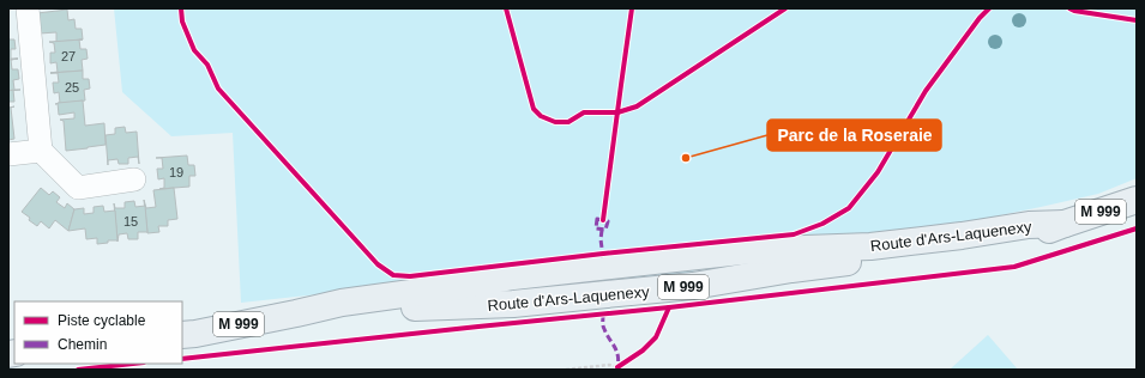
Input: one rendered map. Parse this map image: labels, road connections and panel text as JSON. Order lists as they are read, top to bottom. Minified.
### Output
{"streets":{"main road":["M 999","Route d'Ars-Laquenexy"]},"places":["Parc de la Roseraie"],"house_numbers":["27","25","19","15"],"legend":["Piste cyclable","Chemin"]}
